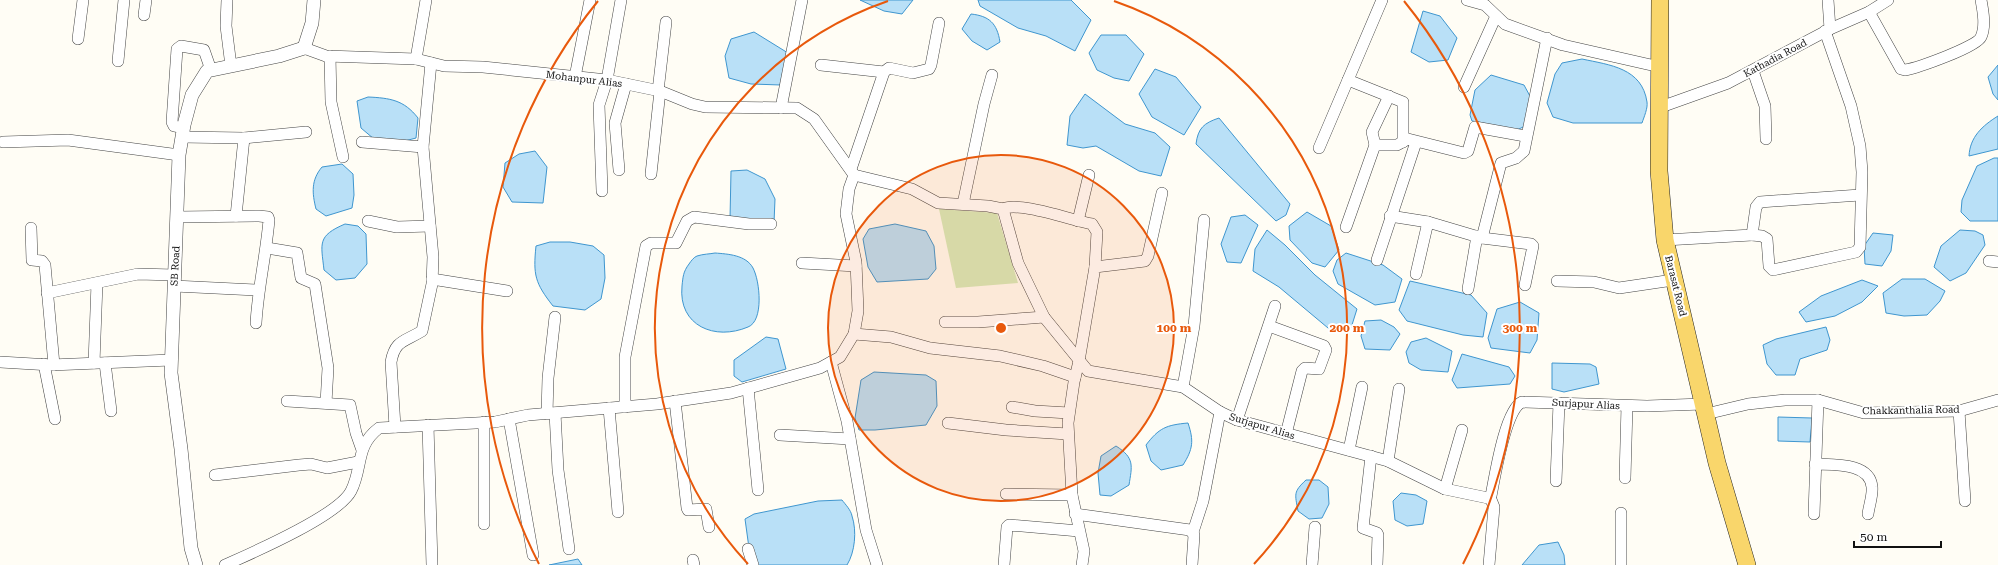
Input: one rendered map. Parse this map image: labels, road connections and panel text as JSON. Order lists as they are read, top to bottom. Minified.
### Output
{"streets":{"main road":["Barasat Road"],"street":["Kathadia Road","Mohanpur Alias","SB Road","Surjapur Alias","Chakkanthalia Road"]},"crossings":[["Kathadia Road","Barasat Road"],["Barasat Road","Surjapur Alias"],["Barasat Road","Chakkanthalia Road"],["Surjapur Alias","Chakkanthalia Road"]],"scale_bar":"50 m","rings":["100 m","200 m","300 m"]}
